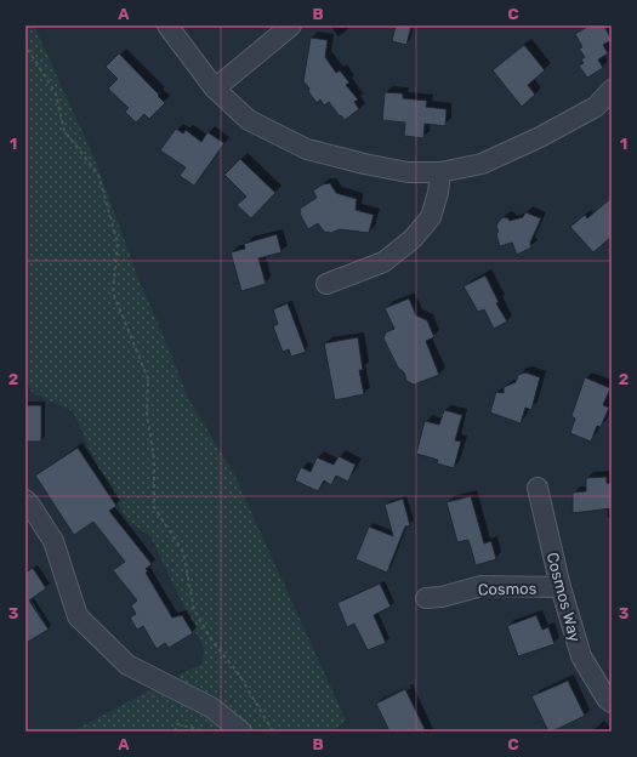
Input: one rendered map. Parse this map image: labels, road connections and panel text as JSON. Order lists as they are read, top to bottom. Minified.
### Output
{"streets":{"street":["Cosmos","Cosmos Way"]},"crossings":[["Cosmos","Cosmos Way"]],"grid":{"columns":["A","B","C"],"rows":["1","2","3"]}}
